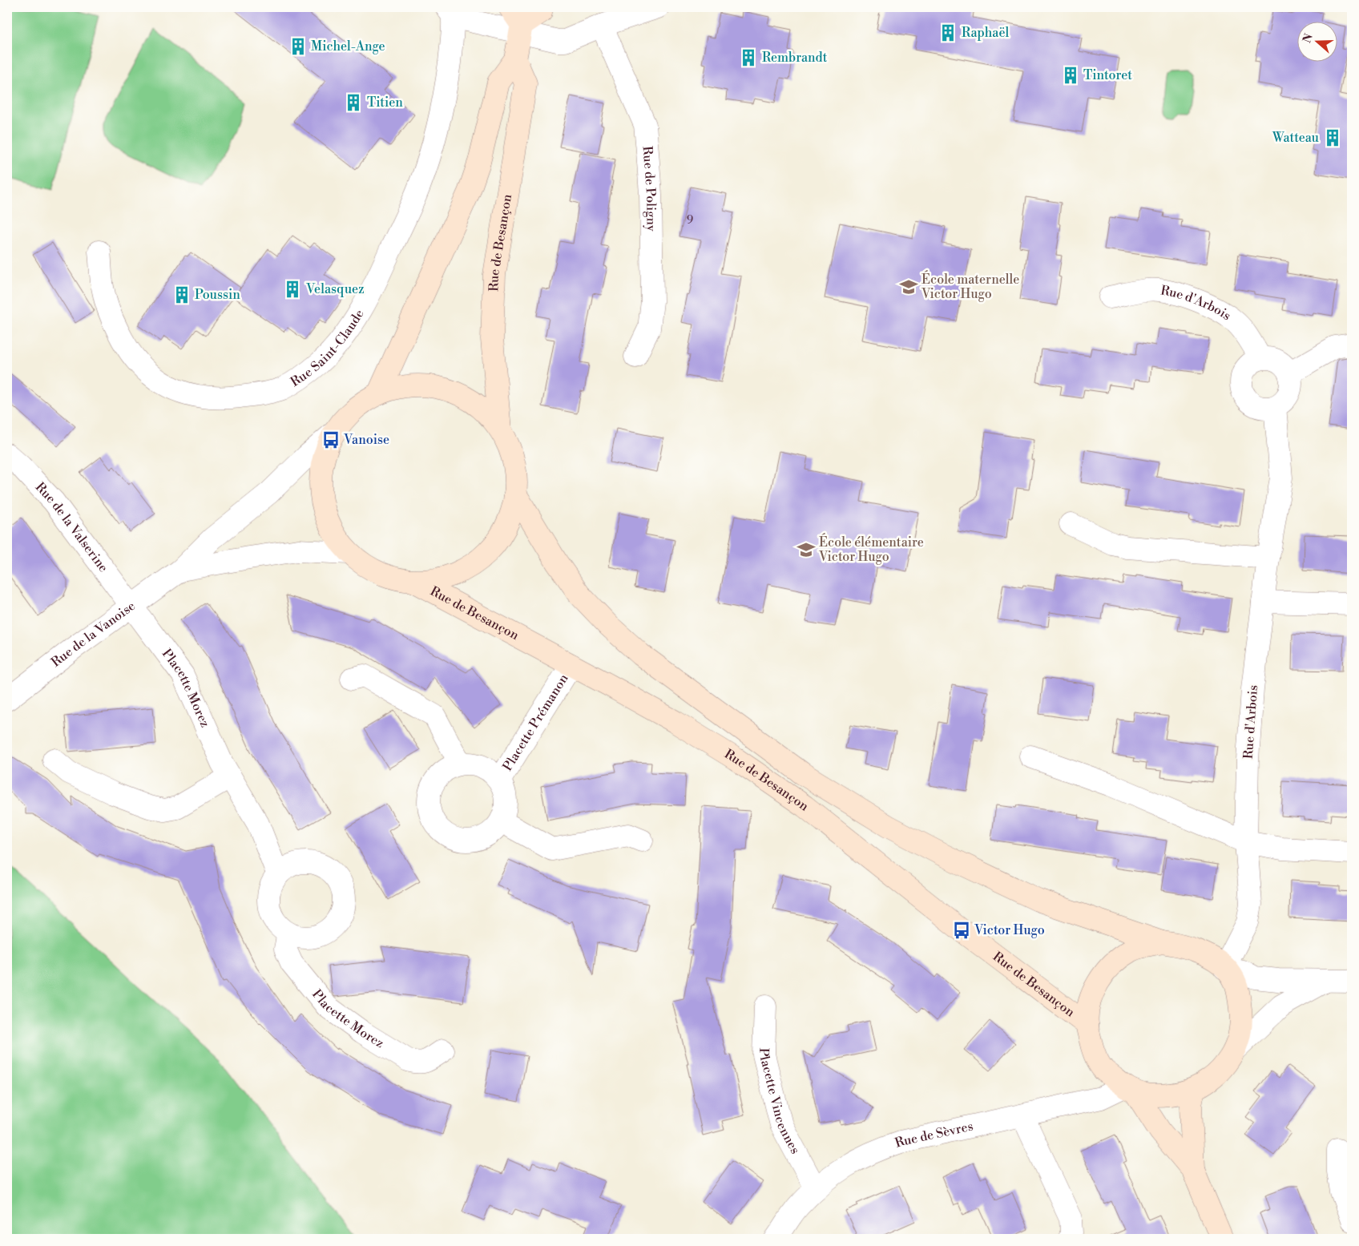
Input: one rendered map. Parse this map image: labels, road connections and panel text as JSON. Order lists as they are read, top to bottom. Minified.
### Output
{"streets":{"street":["Rue de Poligny","Rue de Besançon","Rue d'Arbois","Rue Saint-Claude","Rue de la Valserine","Rue de la Vanoise","Placette Morez","Placette Prémanon","Placette Vincennes","Rue de Sèvres"]},"crossings":[["Rue de Poligny","Rue Saint-Claude"],["Rue de Besançon","Placette Prémanon"],["Rue de la Valserine","Rue de la Vanoise"],["Rue de la Valserine","Placette Morez"],["Rue de la Vanoise","Placette Morez"],["Placette Vincennes","Rue de Sèvres"]],"places":{"building":["Raphaël","Michel-Ange","Rembrandt","Tintoret","Titien","Watteau","Velasquez","Poussin"],"school or university":["École maternelle Victor Hugo","École élémentaire Victor Hugo"],"bus stop":["Vanoise","Victor Hugo"]},"house_numbers":["9"],"north":"left"}
